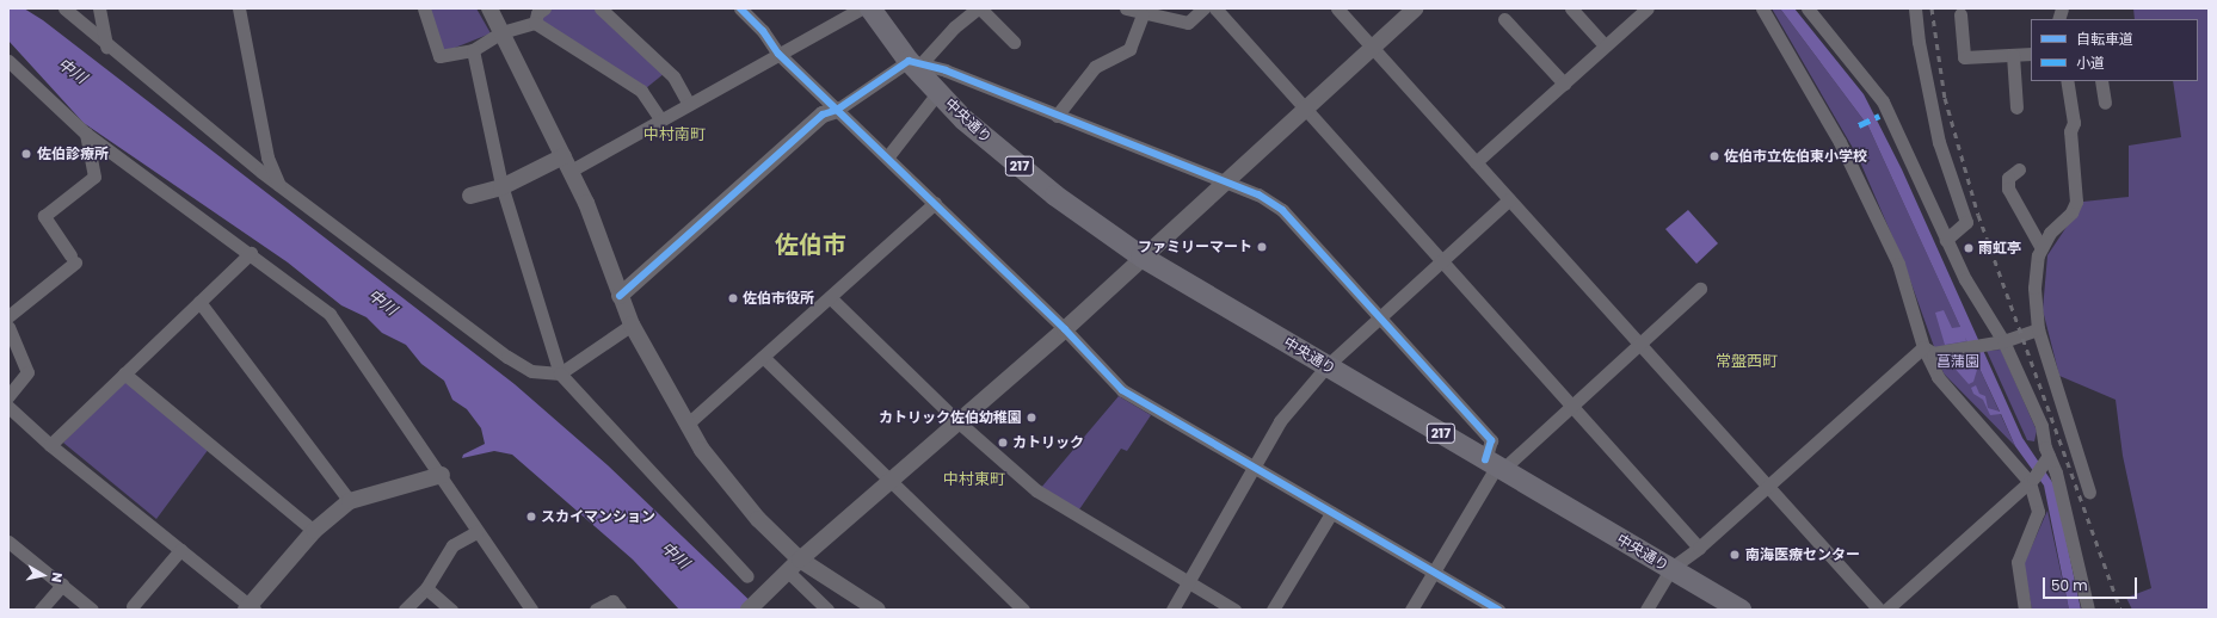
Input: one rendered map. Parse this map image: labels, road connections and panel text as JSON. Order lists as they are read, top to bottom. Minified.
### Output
{"streets":{"highway":["中央通り","217"]},"crossings":[["中央通り","217"]],"districts":["中村南町","佐伯市","常盤西町","中村東町"],"water":["中川"],"parks":["菖蒲園"],"places":["佐伯診療所","佐伯市立佐伯東小学校","ファミリーマート","雨虹亭","佐伯市役所","カトリック佐伯幼稚園","カトリック","スカイマンション","南海医療センター"],"legend":["自転車道","小道"],"scale_bar":"50 m","north":"right"}
